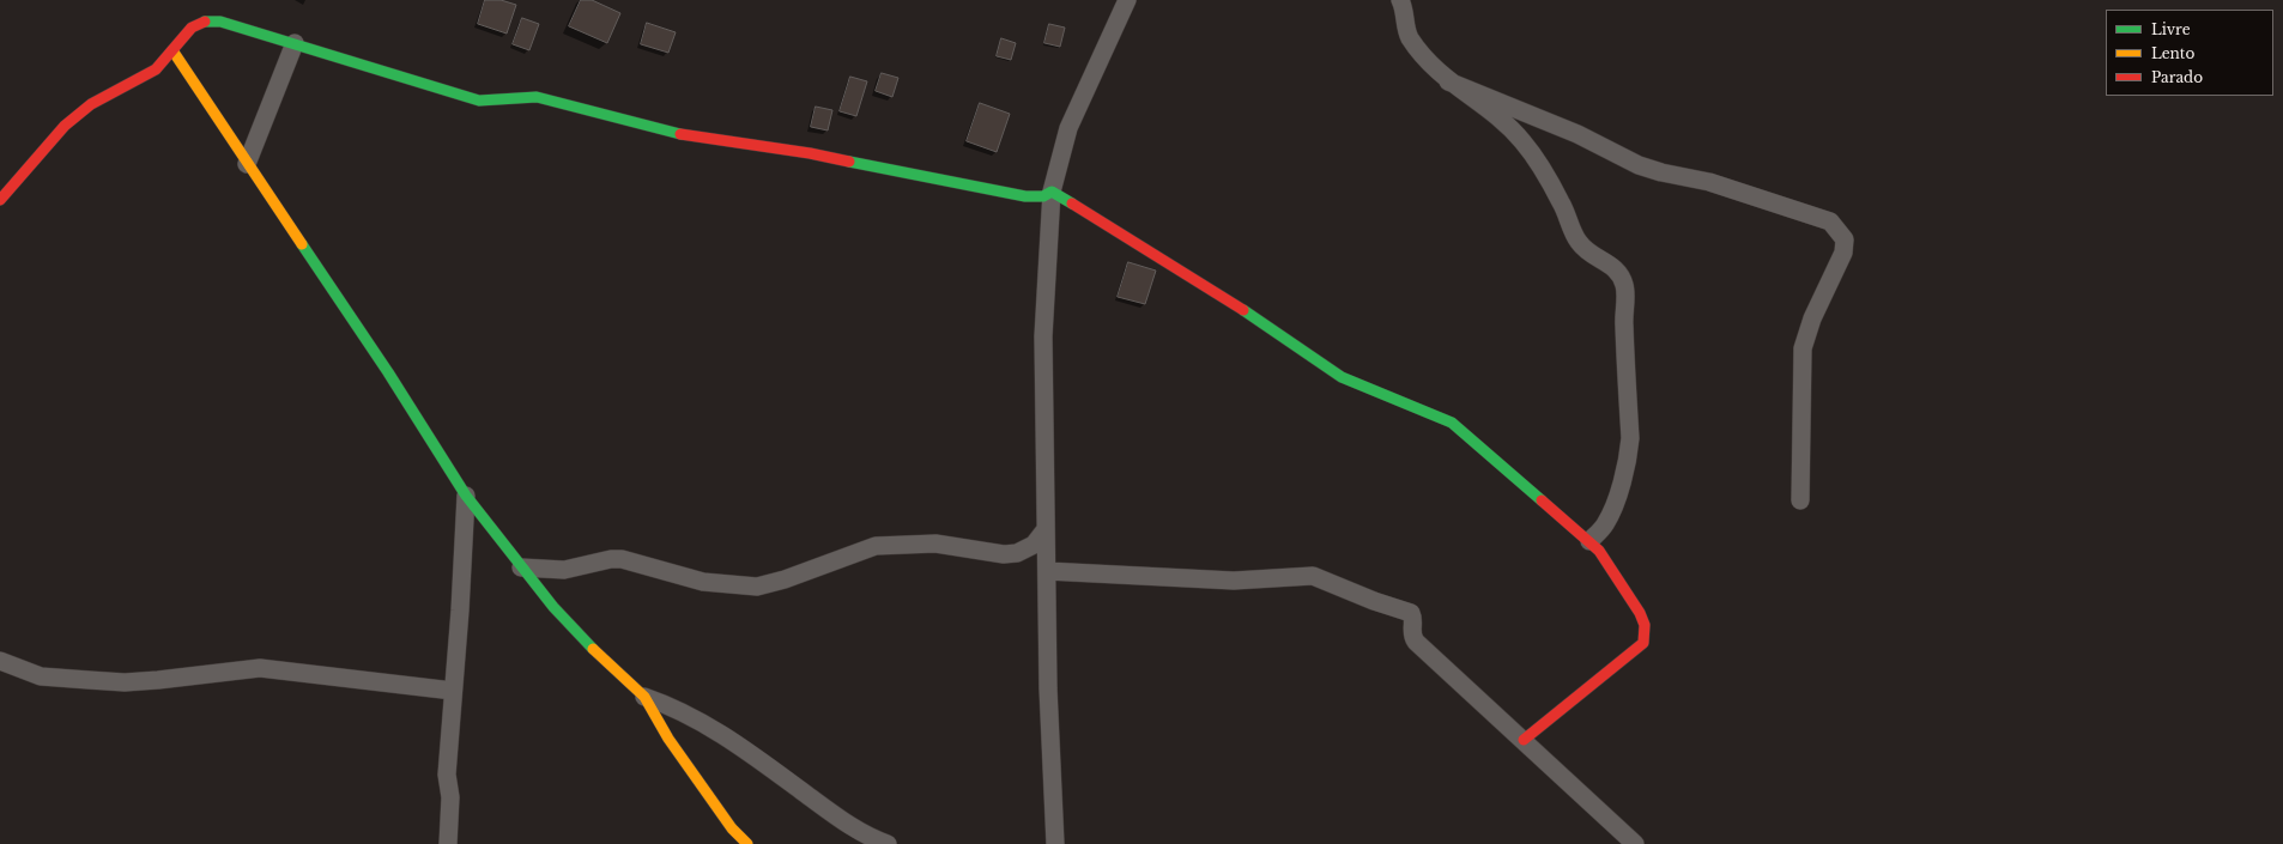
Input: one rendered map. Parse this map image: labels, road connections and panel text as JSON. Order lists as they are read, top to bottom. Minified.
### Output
{"legend":["Livre","Lento","Parado"]}
